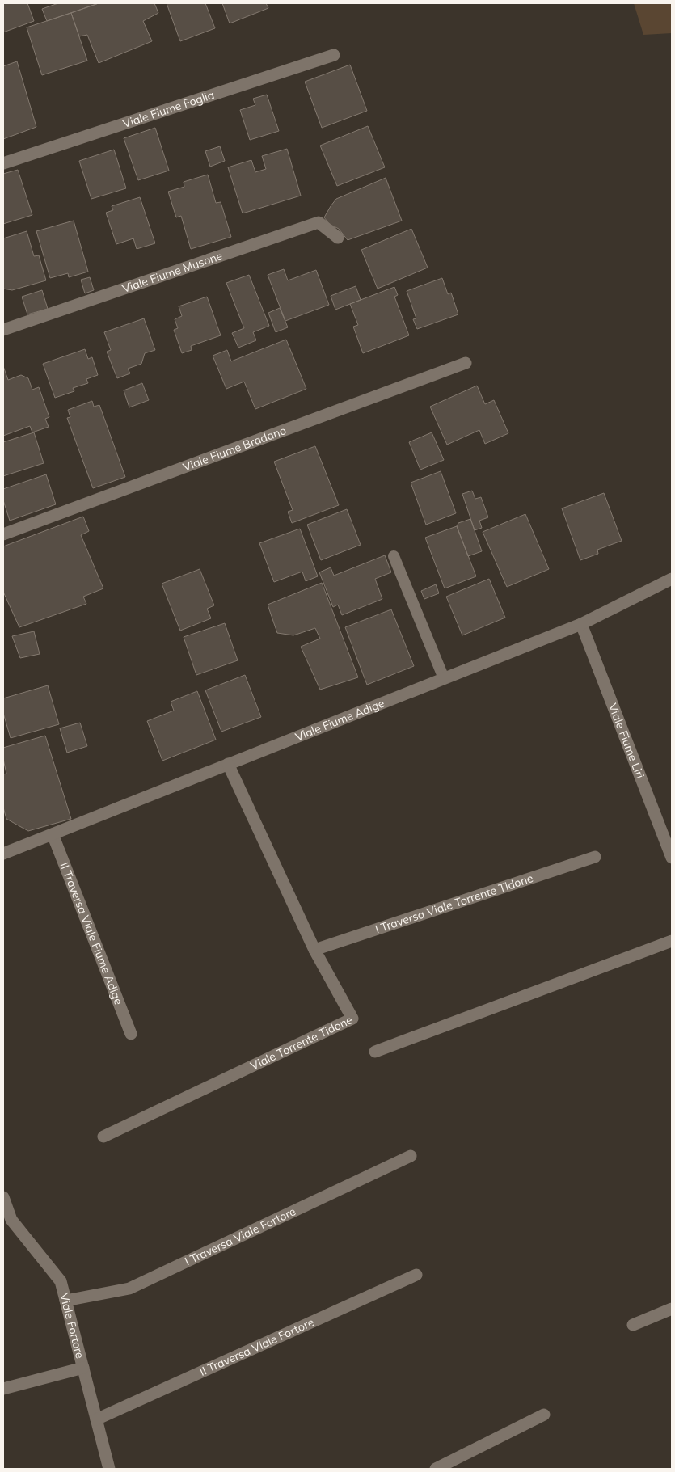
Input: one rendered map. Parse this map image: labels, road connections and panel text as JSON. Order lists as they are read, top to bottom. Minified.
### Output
{"streets":{"street":["Viale Fiume Foglia","Viale Fiume Musone","Viale Fiume Bradano","Viale Fiume Adige","Viale Fiume Liri","I Traversa Viale Torrente Tidone","II Traversa Viale Fiume Adige","Viale Torrente Tidone","I Traversa Viale Fortore","Viale Fortore","II Traversa Viale Fortore"]},"crossings":[["Viale Fiume Adige","Viale Fiume Liri"],["Viale Fiume Adige","II Traversa Viale Fiume Adige"],["Viale Fiume Adige","Viale Torrente Tidone"],["I Traversa Viale Torrente Tidone","Viale Torrente Tidone"],["I Traversa Viale Fortore","Viale Fortore"],["Viale Fortore","II Traversa Viale Fortore"]]}
